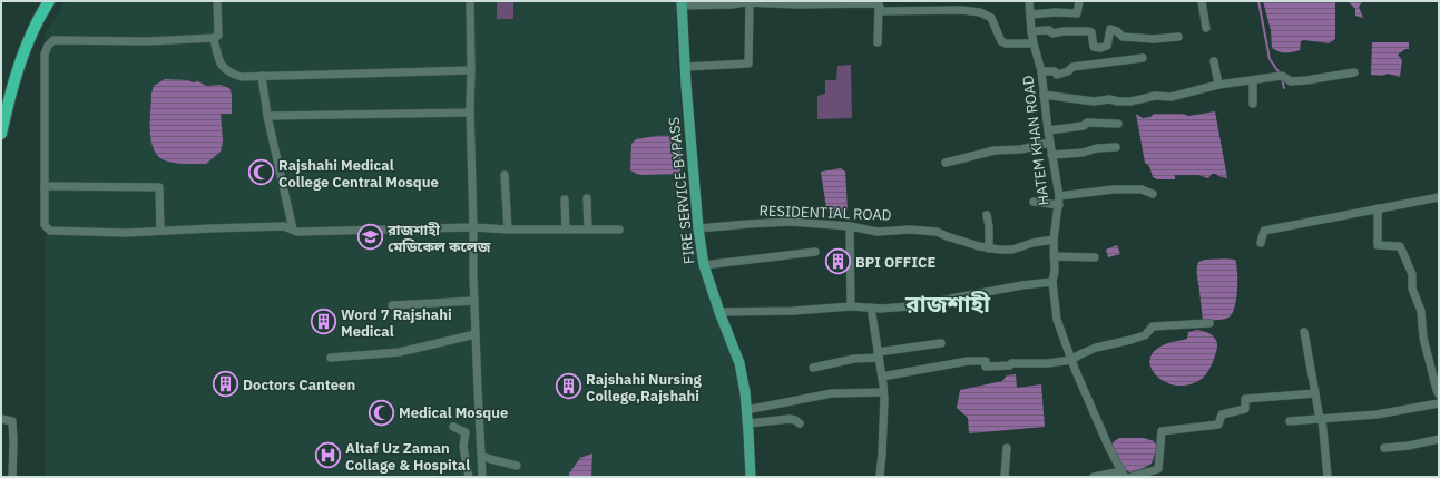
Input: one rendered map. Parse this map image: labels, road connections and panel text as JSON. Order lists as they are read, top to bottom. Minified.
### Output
{"streets":{"main road":["FIRE SERVICE BYPASS"],"street":["HATEM KHAN ROAD","RESIDENTIAL ROAD"]},"crossings":[["HATEM KHAN ROAD","RESIDENTIAL ROAD"],["FIRE SERVICE BYPASS","RESIDENTIAL ROAD"]],"districts":["রাজশাহী"],"places":{"mosque":["Rajshahi Medical College Central Mosque","Medical Mosque"],"school or university":["রাজশাহী মেডিকেল কলেজ"],"building":["BPI OFFICE","Word 7 Rajshahi Medical","Doctors Canteen","Rajshahi Nursing College,Rajshahi"],"hospital":["Altaf Uz Zaman Collage & Hospital"]}}
